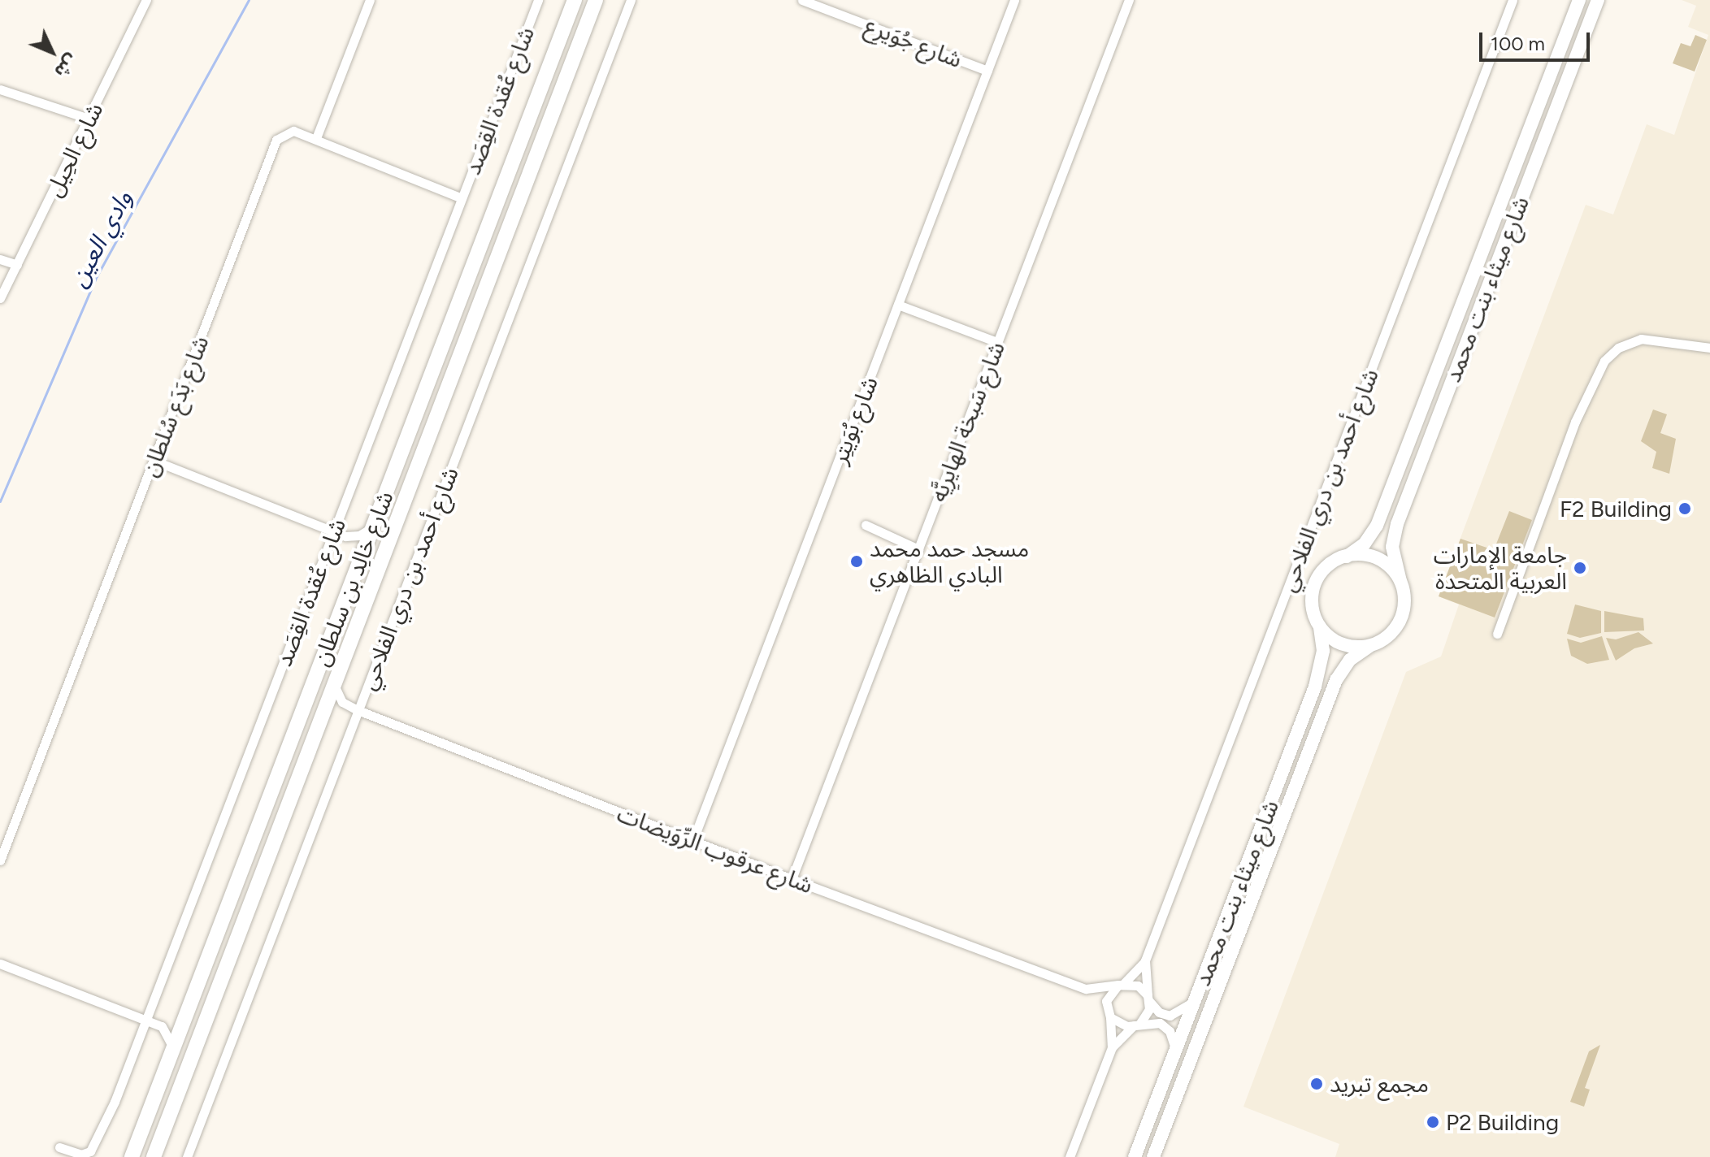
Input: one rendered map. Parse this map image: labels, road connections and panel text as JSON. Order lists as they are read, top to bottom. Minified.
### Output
{"streets":{"main road":["شارع ميثاء بنت محمد","شارع خالِد بن سلطان"],"street":["شارع جُوَيرِع","شارع عُقدة القِصَد","شارع الحِيل","شارع بَدَع سُلطان","شارع بُوَيتِر","شارع سَبخة الهايرِيَّه","شارع أحمد بن دري الفلاحي","شارع عرقوب الرِّوَيضات"]},"crossings":[["شارع جُوَيرِع","شارع بُوَيتِر"],["شارع عُقدة القِصَد","شارع بَدَع سُلطان"],["شارع بُوَيتِر","شارع عرقوب الرِّوَيضات"],["شارع سَبخة الهايرِيَّه","شارع عرقوب الرِّوَيضات"],["شارع أحمد بن دري الفلاحي","شارع عرقوب الرِّوَيضات"]],"water":["وادي العين"],"places":["F2 Building","مسجد حمد محمد البادي الظاهري","جامعة الإمارات العربية المتحدة","مجمع تبريد","P2 Building"],"scale_bar":"100 m","north":"bottom right"}
